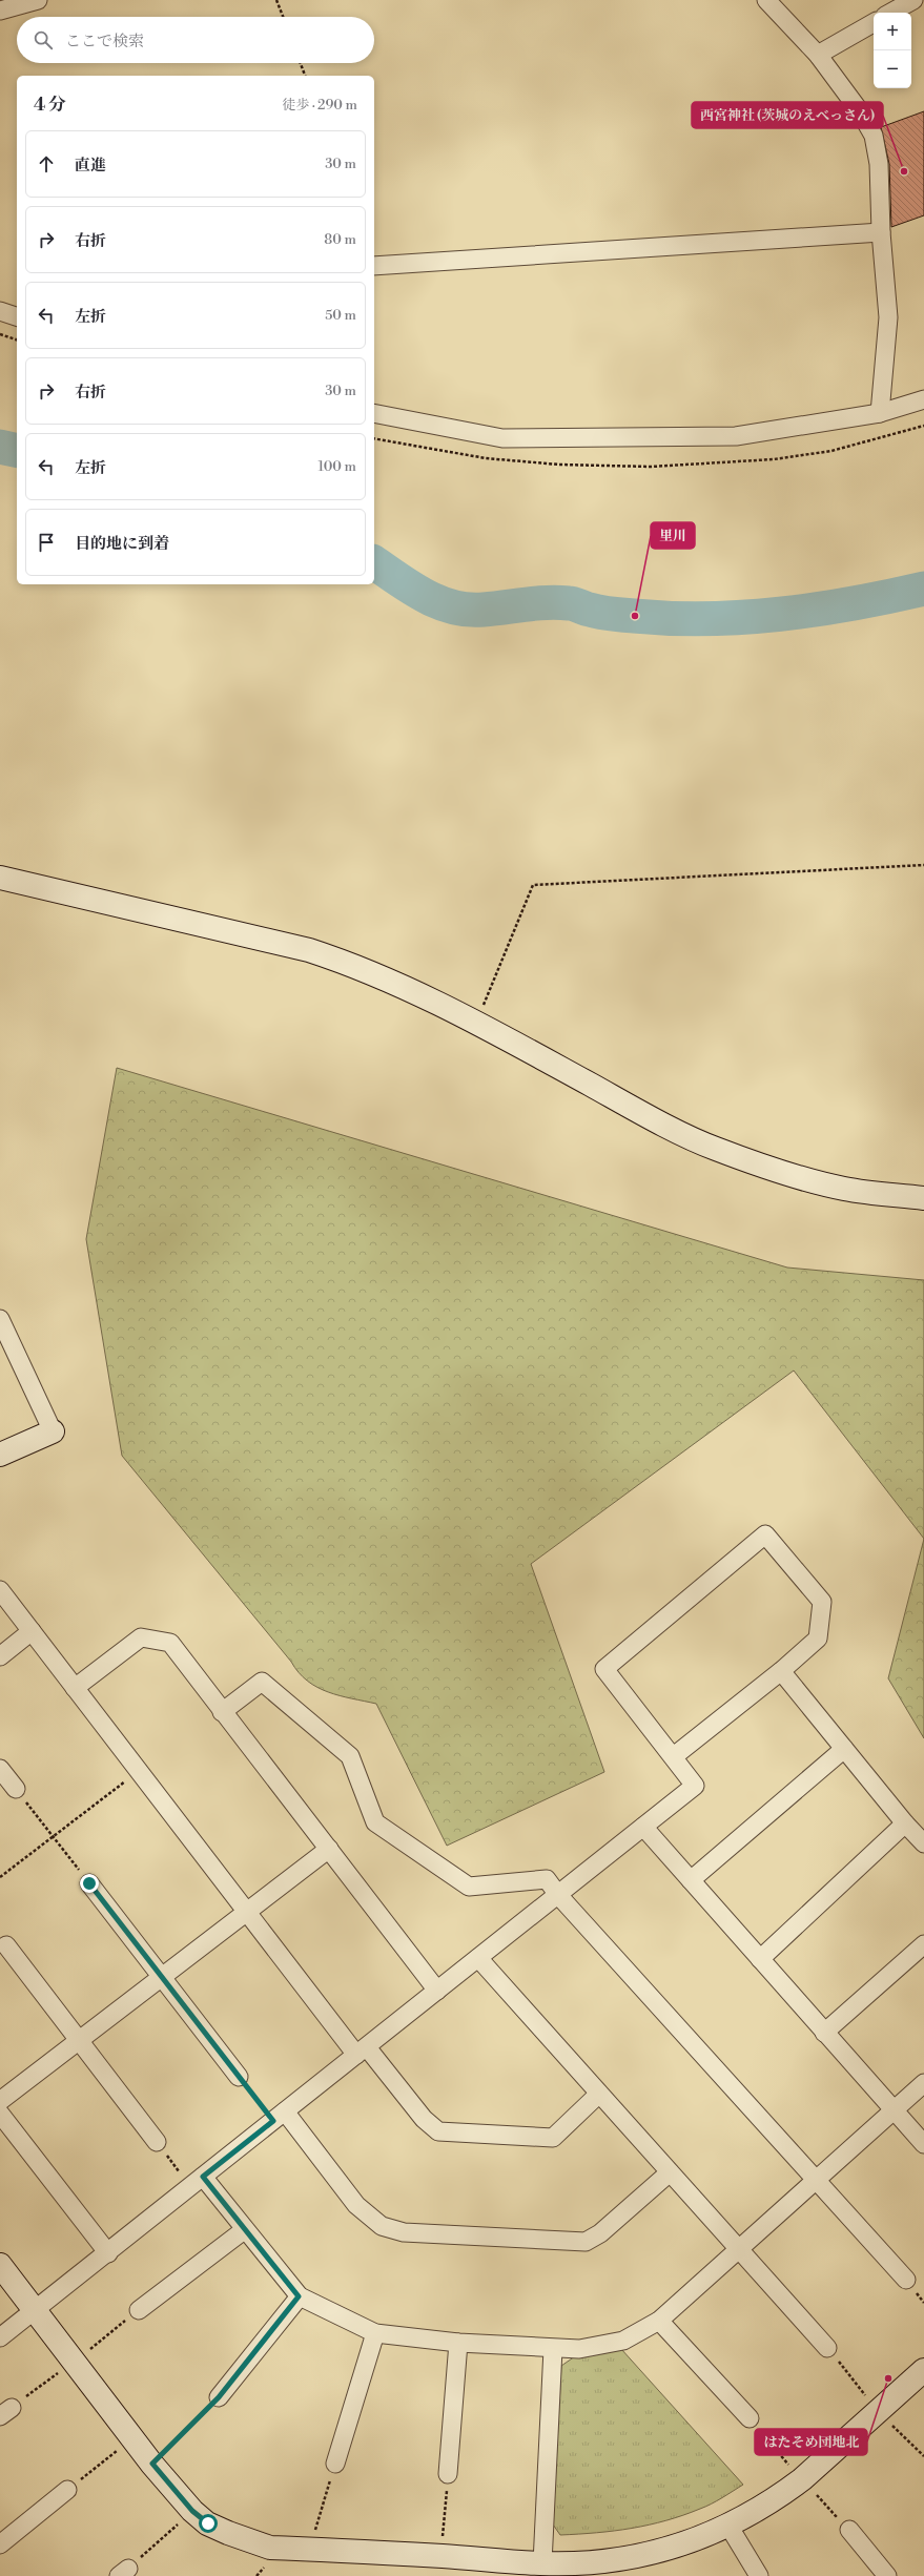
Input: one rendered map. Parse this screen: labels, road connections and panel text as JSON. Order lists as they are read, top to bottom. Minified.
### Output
{"places":["西宮神社 (茨城のえべっさん)","里川","はたそめ団地北"],"page":{"map_buttons":["+","−"],"search":"ここで検索","heading":["4 分","徒歩 · 290 m"],"list":[["直進","30 m"],["右折","80 m"],["左折","50 m"],["右折","30 m"],["左折","100 m"],"目的地に到着"]}}
